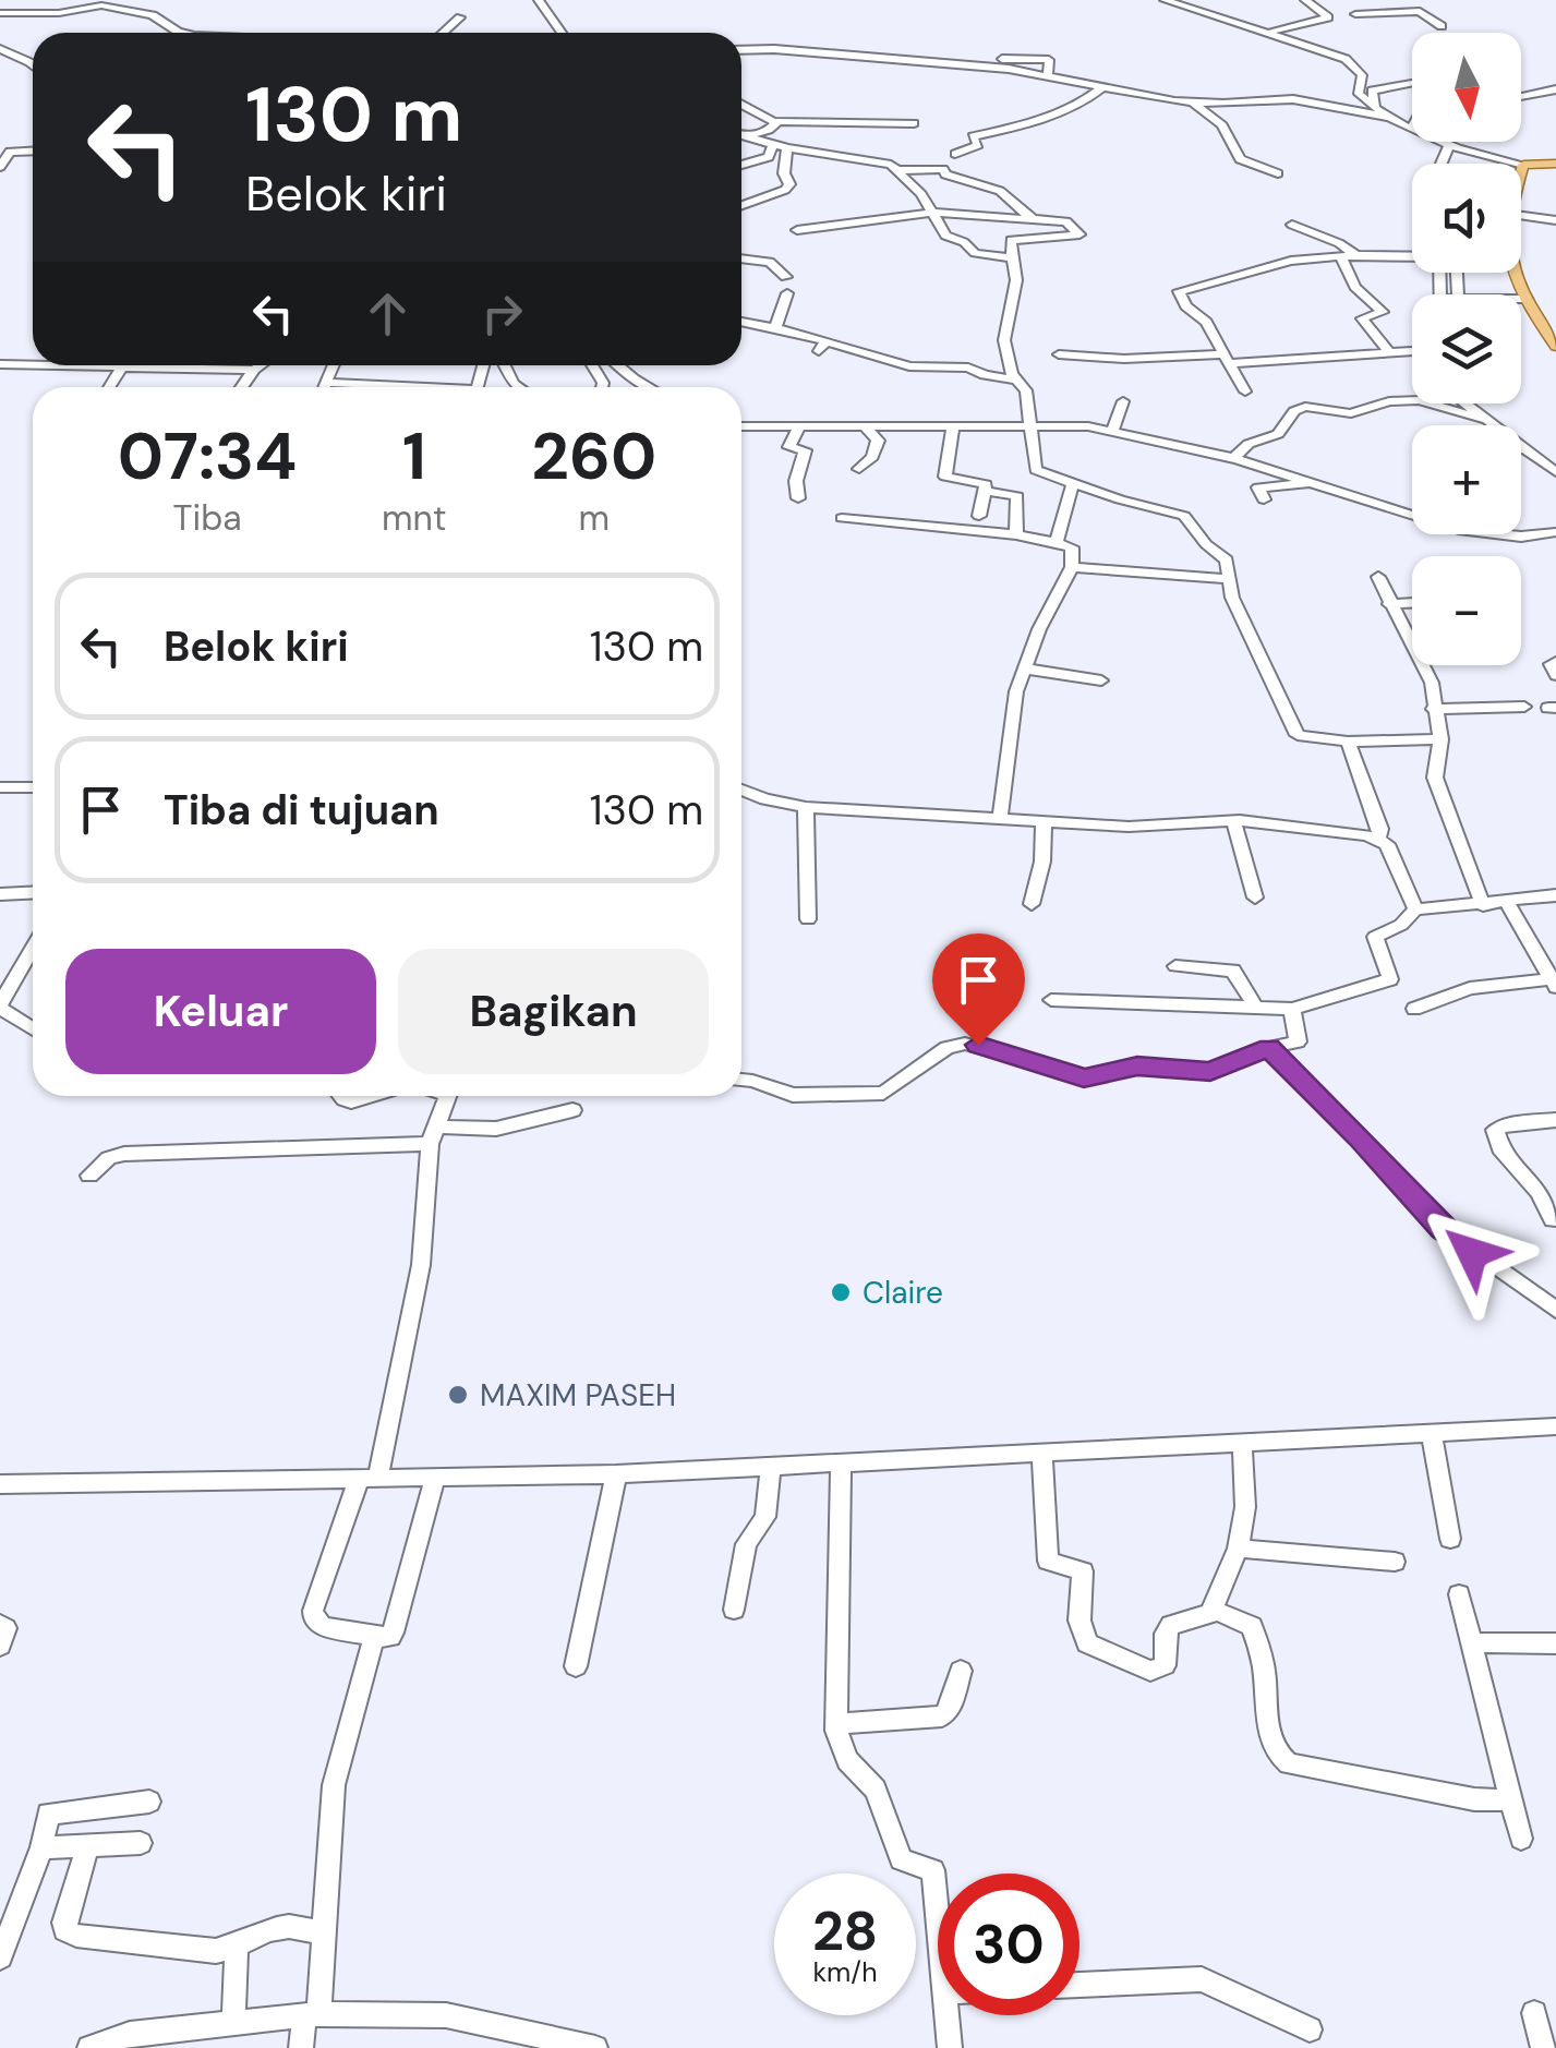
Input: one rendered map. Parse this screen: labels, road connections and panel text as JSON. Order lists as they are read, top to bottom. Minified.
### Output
{"places":["Claire","MAXIM PASEH"],"north":"bottom","page":{"map_buttons":["+","−"],"turn":["130 m","Belok kiri"],"eta":["07:34","Tiba","1","mnt","260","m"],"list":[{"name":"Belok kiri","value":"130 m"},{"name":"Tiba di tujuan","value":"130 m"}],"buttons":["Keluar","Bagikan"],"speed":"28 km/h","limit":"30"}}
